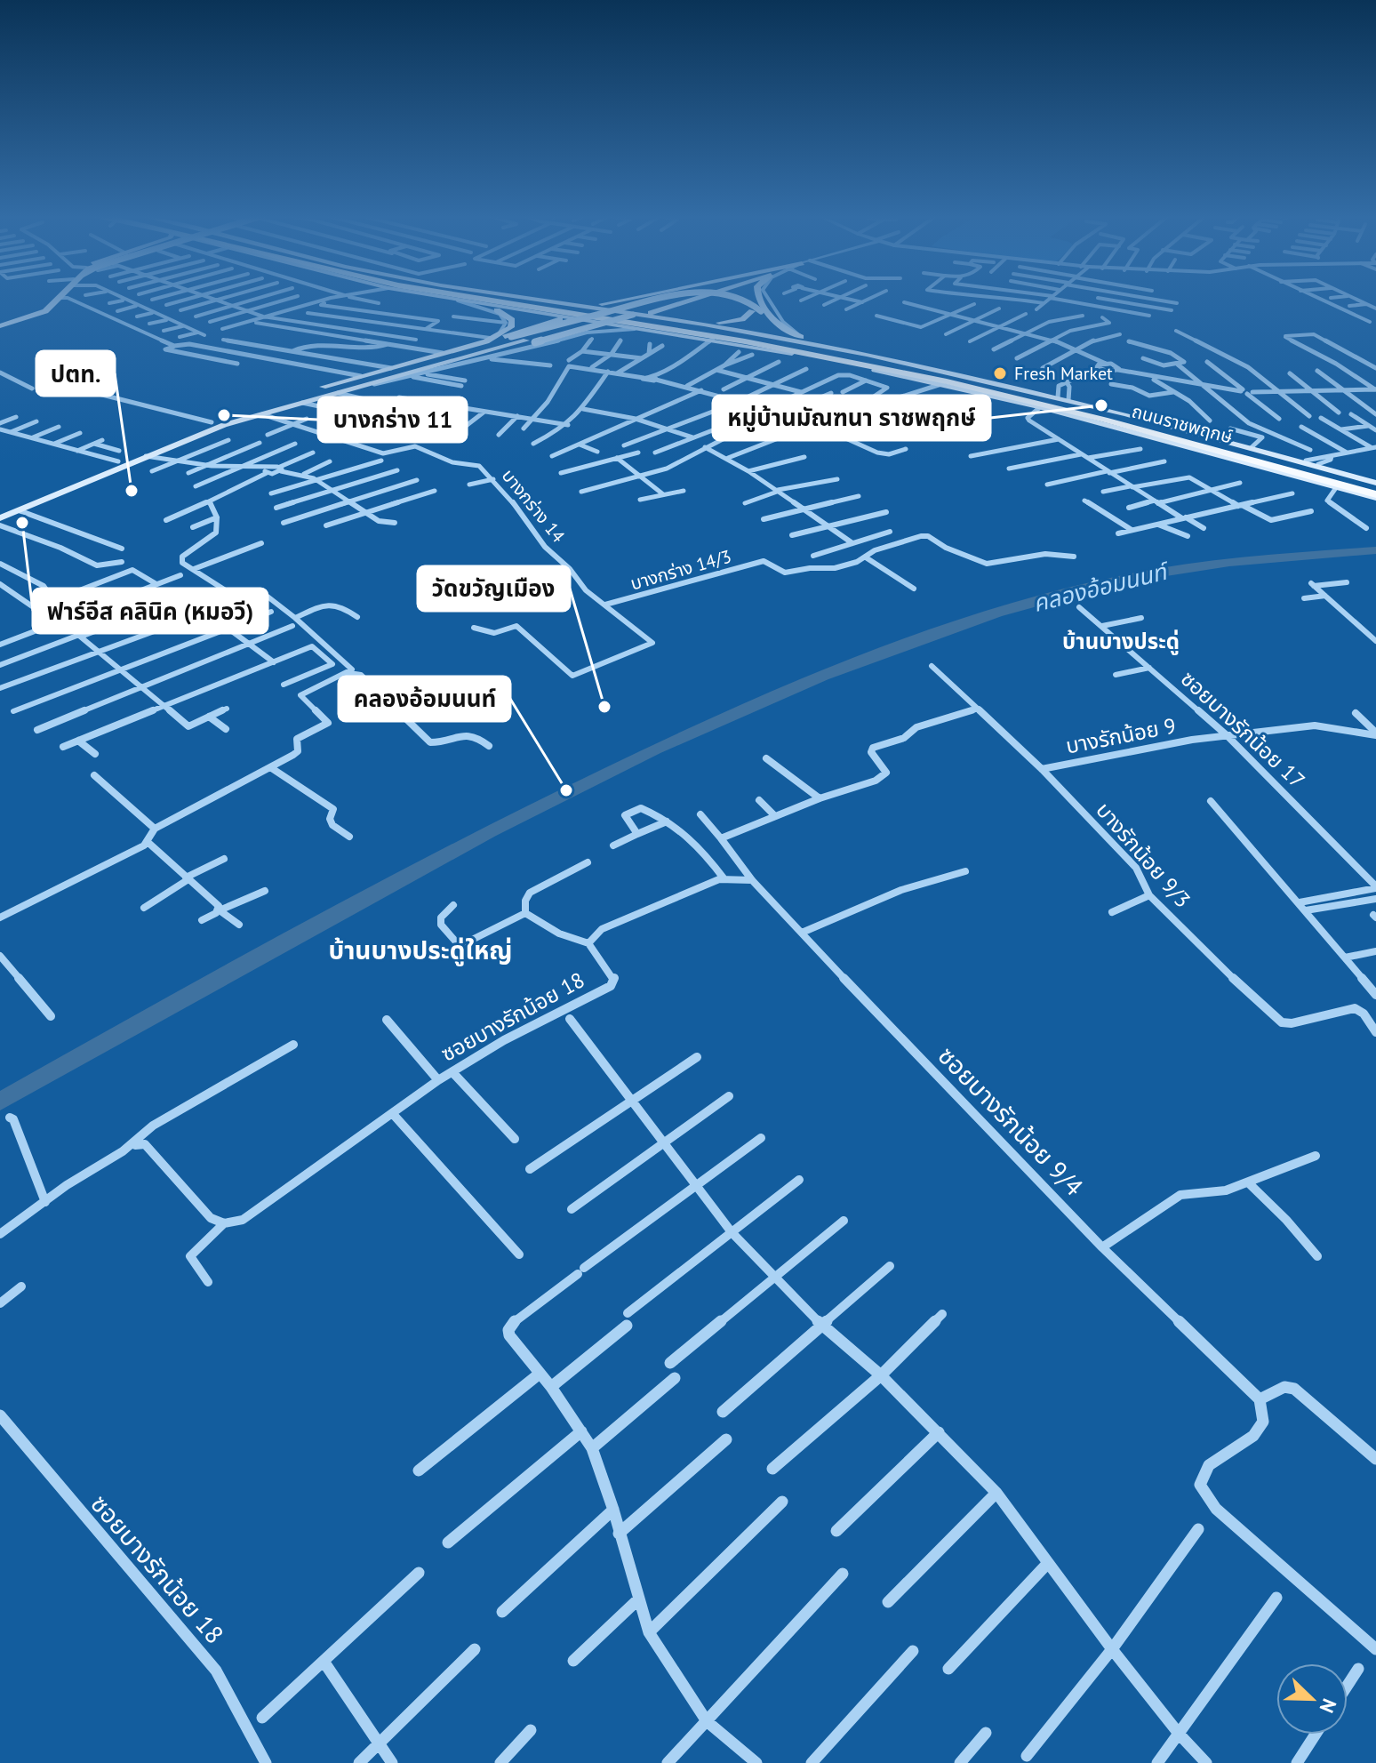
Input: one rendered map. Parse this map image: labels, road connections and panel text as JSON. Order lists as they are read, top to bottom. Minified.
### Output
{"streets":{"main road":["ถนนราชพฤกษ์"],"street":["บางกร่าง 14","บางกร่าง 14/3","ซอยบางรักน้อย 17","บางรักน้อย 9","บางรักน้อย 9/3","ซอยบางรักน้อย 18","ซอยบางรักน้อย 9/4"]},"crossings":[["บางกร่าง 14","บางกร่าง 14/3"],["ซอยบางรักน้อย 17","บางรักน้อย 9"],["บางรักน้อย 9","บางรักน้อย 9/3"],["ซอยบางรักน้อย 18","ซอยบางรักน้อย 9/4"]],"districts":["บ้านบางประดู่","บ้านบางประดู่ใหญ่"],"water":["คลองอ้อมนนท์"],"places":["Fresh Market","หมู่บ้านมัณฑนา ราชพฤกษ์","บางกร่าง 11","ปตท.","ฟาร์อีส คลินิค (หมอวี)","วัดขวัญเมือง","คลองอ้อมนนท์"],"north":"bottom right"}
